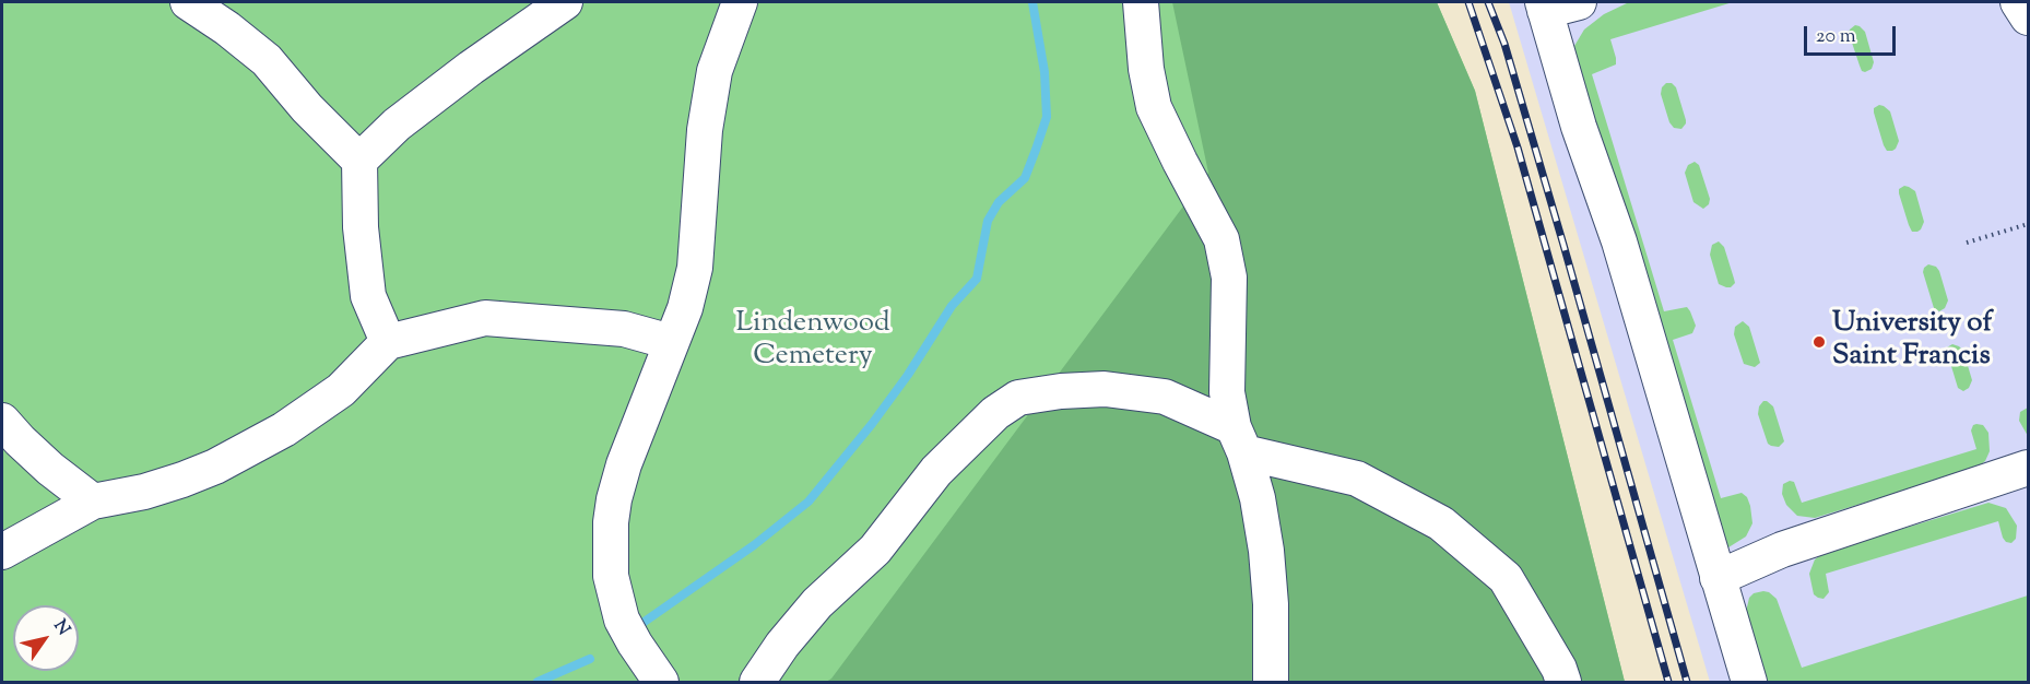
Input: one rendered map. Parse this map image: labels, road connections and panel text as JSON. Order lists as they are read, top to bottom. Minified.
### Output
{"parks":["Lindenwood Cemetery"],"places":["University of Saint Francis"],"scale_bar":"20 m","north":"top right"}
